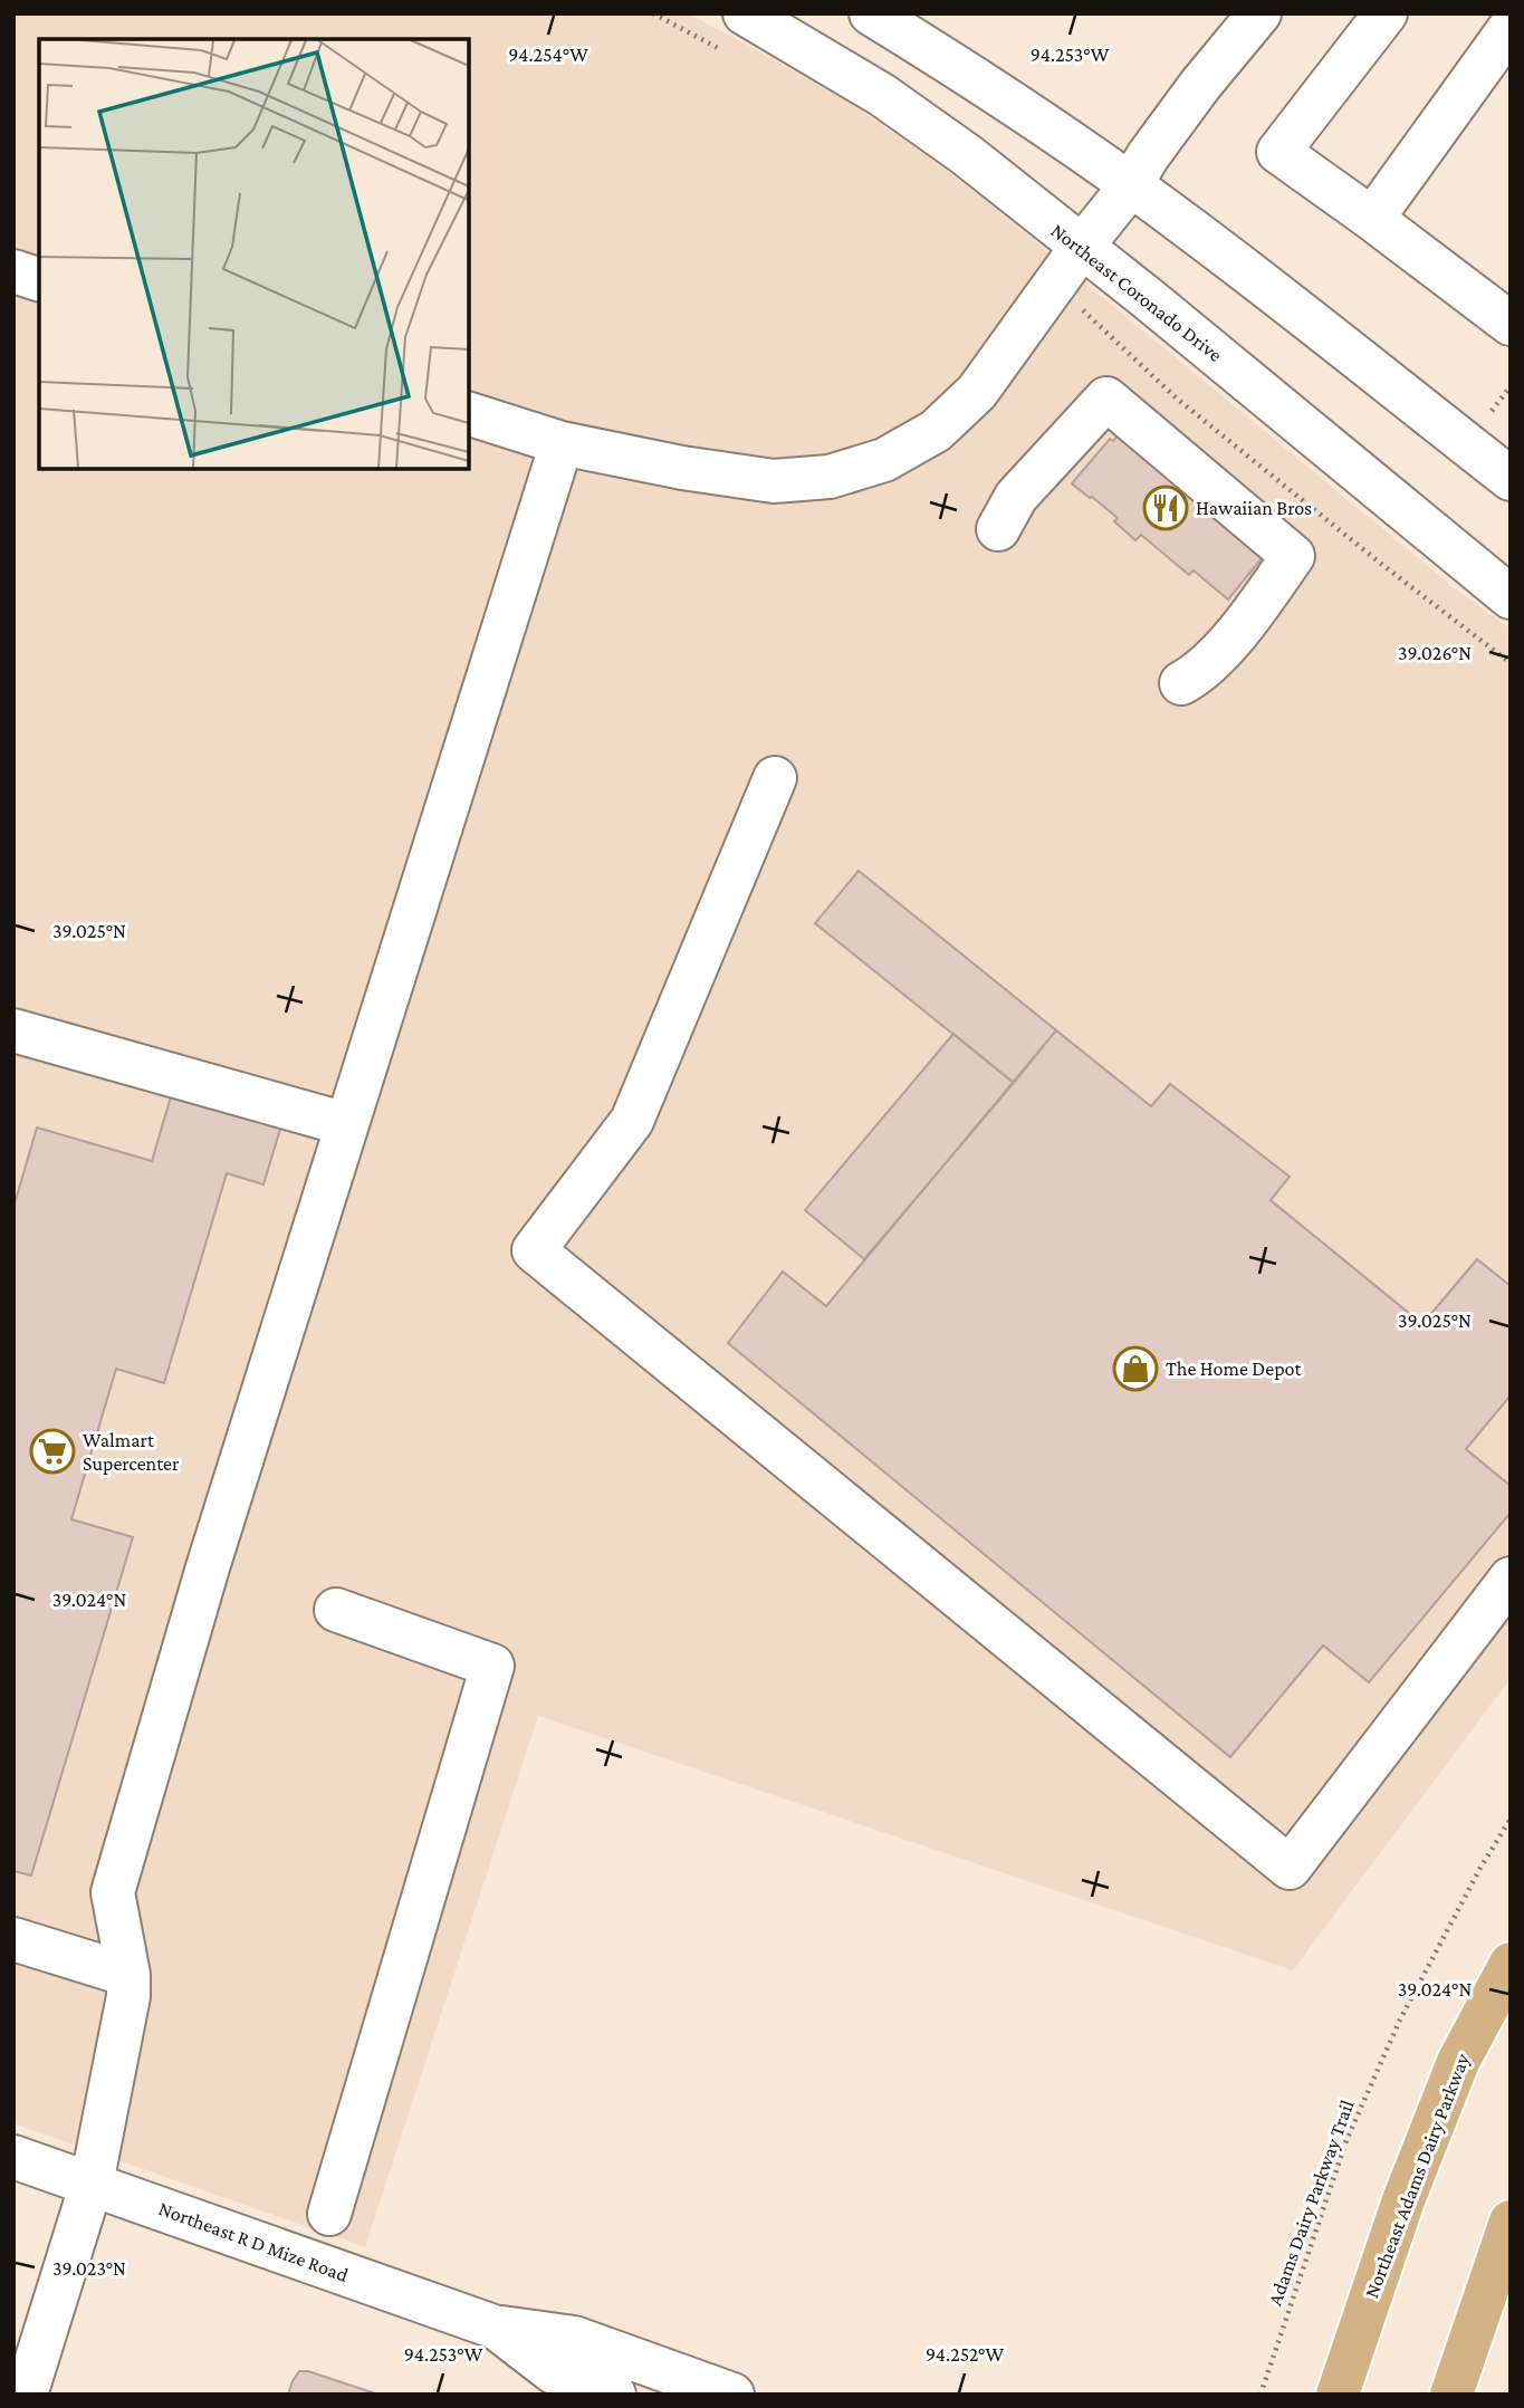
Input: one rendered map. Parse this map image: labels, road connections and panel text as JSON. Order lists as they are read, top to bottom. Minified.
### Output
{"streets":{"main road":["Northeast Adams Dairy Parkway"],"street":["Northeast Coronado Drive","Northeast R D Mize Road"],"path":["Adams Dairy Parkway Trail"]},"places":{"restaurant":["Hawaiian Bros"],"shop":["The Home Depot"],"supermarket":["Walmart Supercenter"]},"coordinates":["94.254°W","94.253°W","39.026°N","39.025°N","39.024°N","39.023°N","94.252°W"]}
